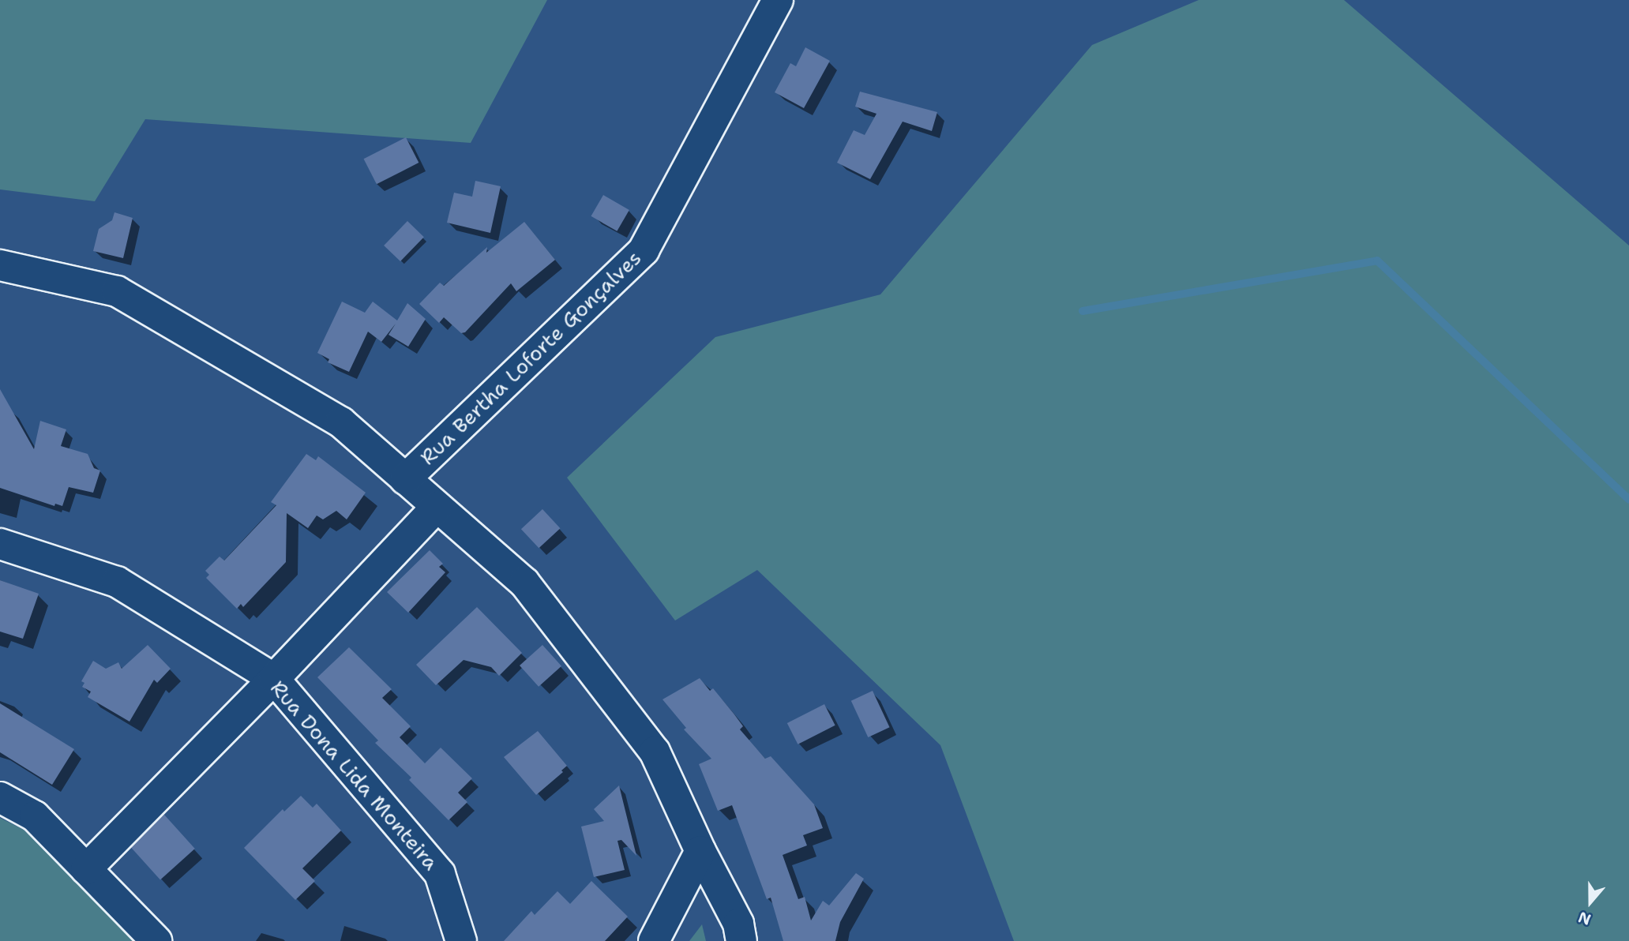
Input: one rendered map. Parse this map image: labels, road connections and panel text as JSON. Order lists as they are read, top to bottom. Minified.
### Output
{"streets":{"street":["Rua Bertha Loforte Gonçalves","Rua Dona Lida Monteira"]},"north":"bottom"}
